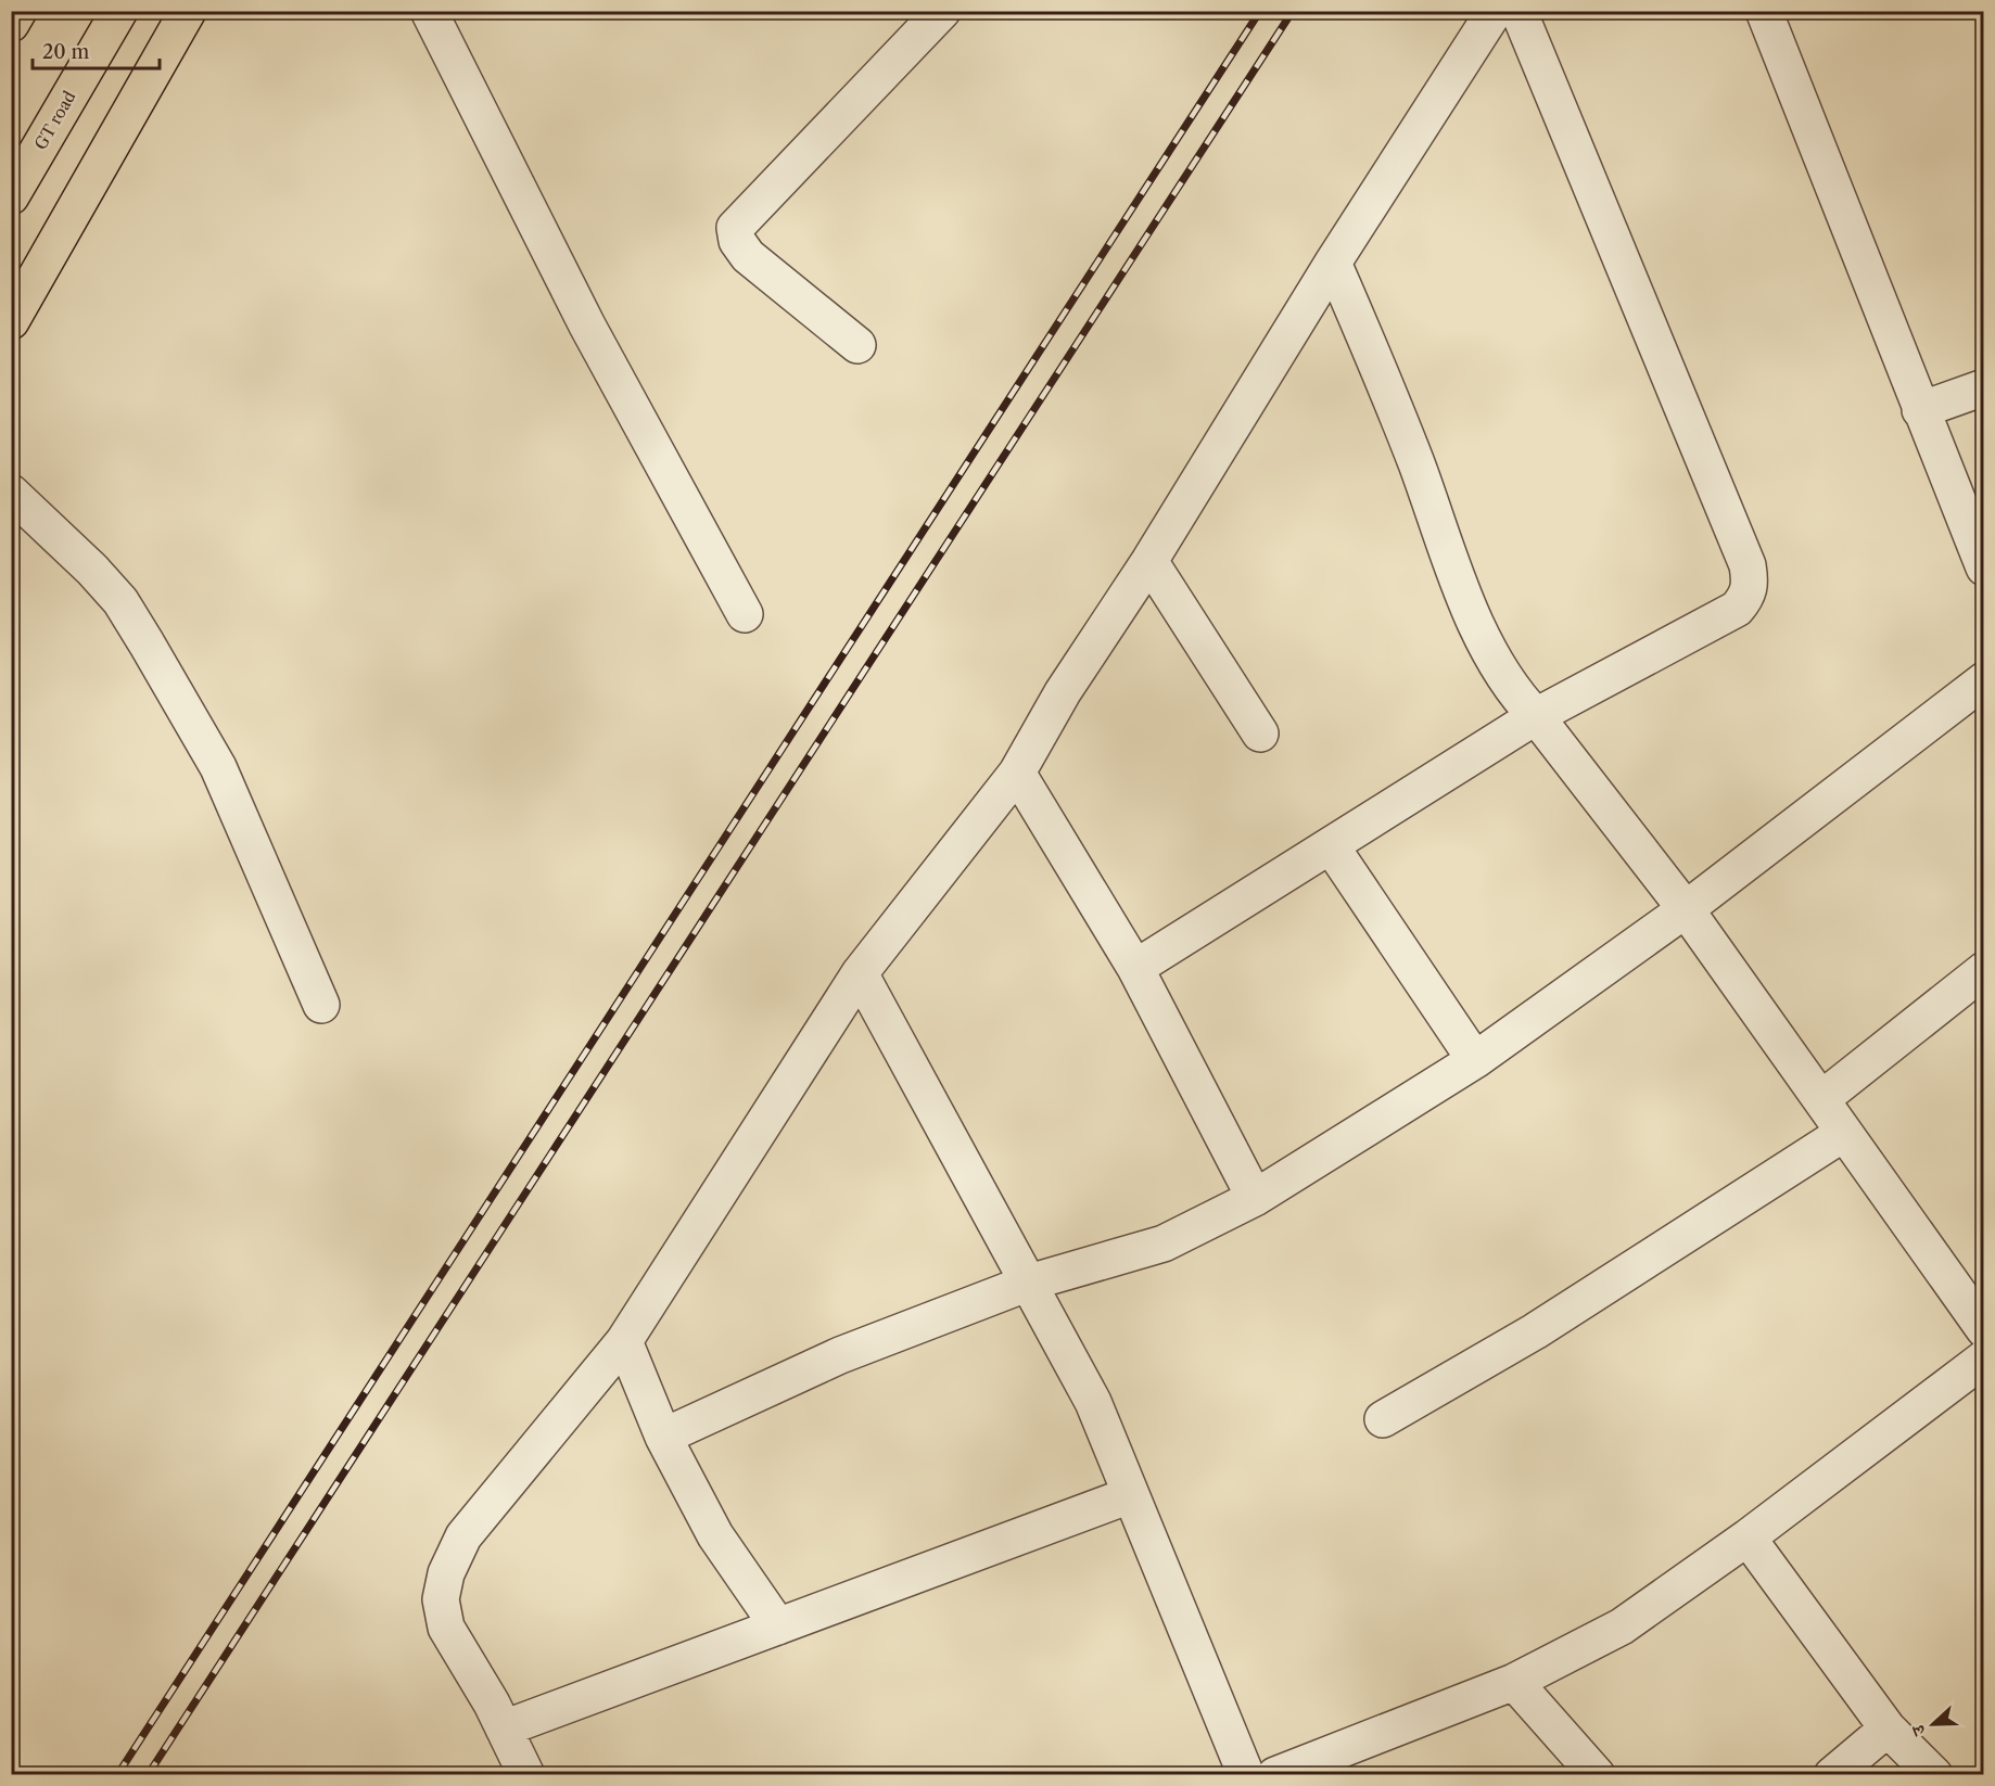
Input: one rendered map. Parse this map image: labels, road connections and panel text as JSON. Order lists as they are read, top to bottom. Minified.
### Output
{"streets":{"main road":["GT road"]},"scale_bar":"20 m","north":"left"}
